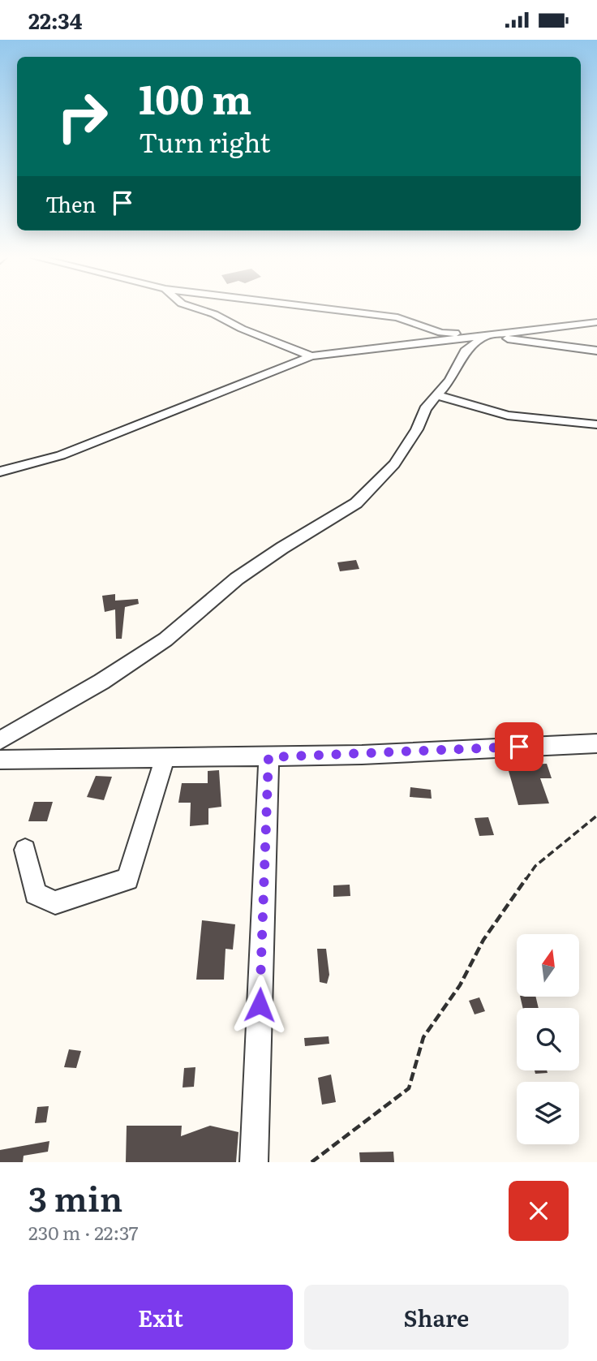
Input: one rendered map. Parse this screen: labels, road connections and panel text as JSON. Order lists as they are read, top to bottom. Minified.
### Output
{"north":"top","page":{"status":"22:34","turn":["100 m","Turn right"],"then":"Then","heading":["3 min","230 m · 22:37"],"buttons":["Exit","Share"]}}
